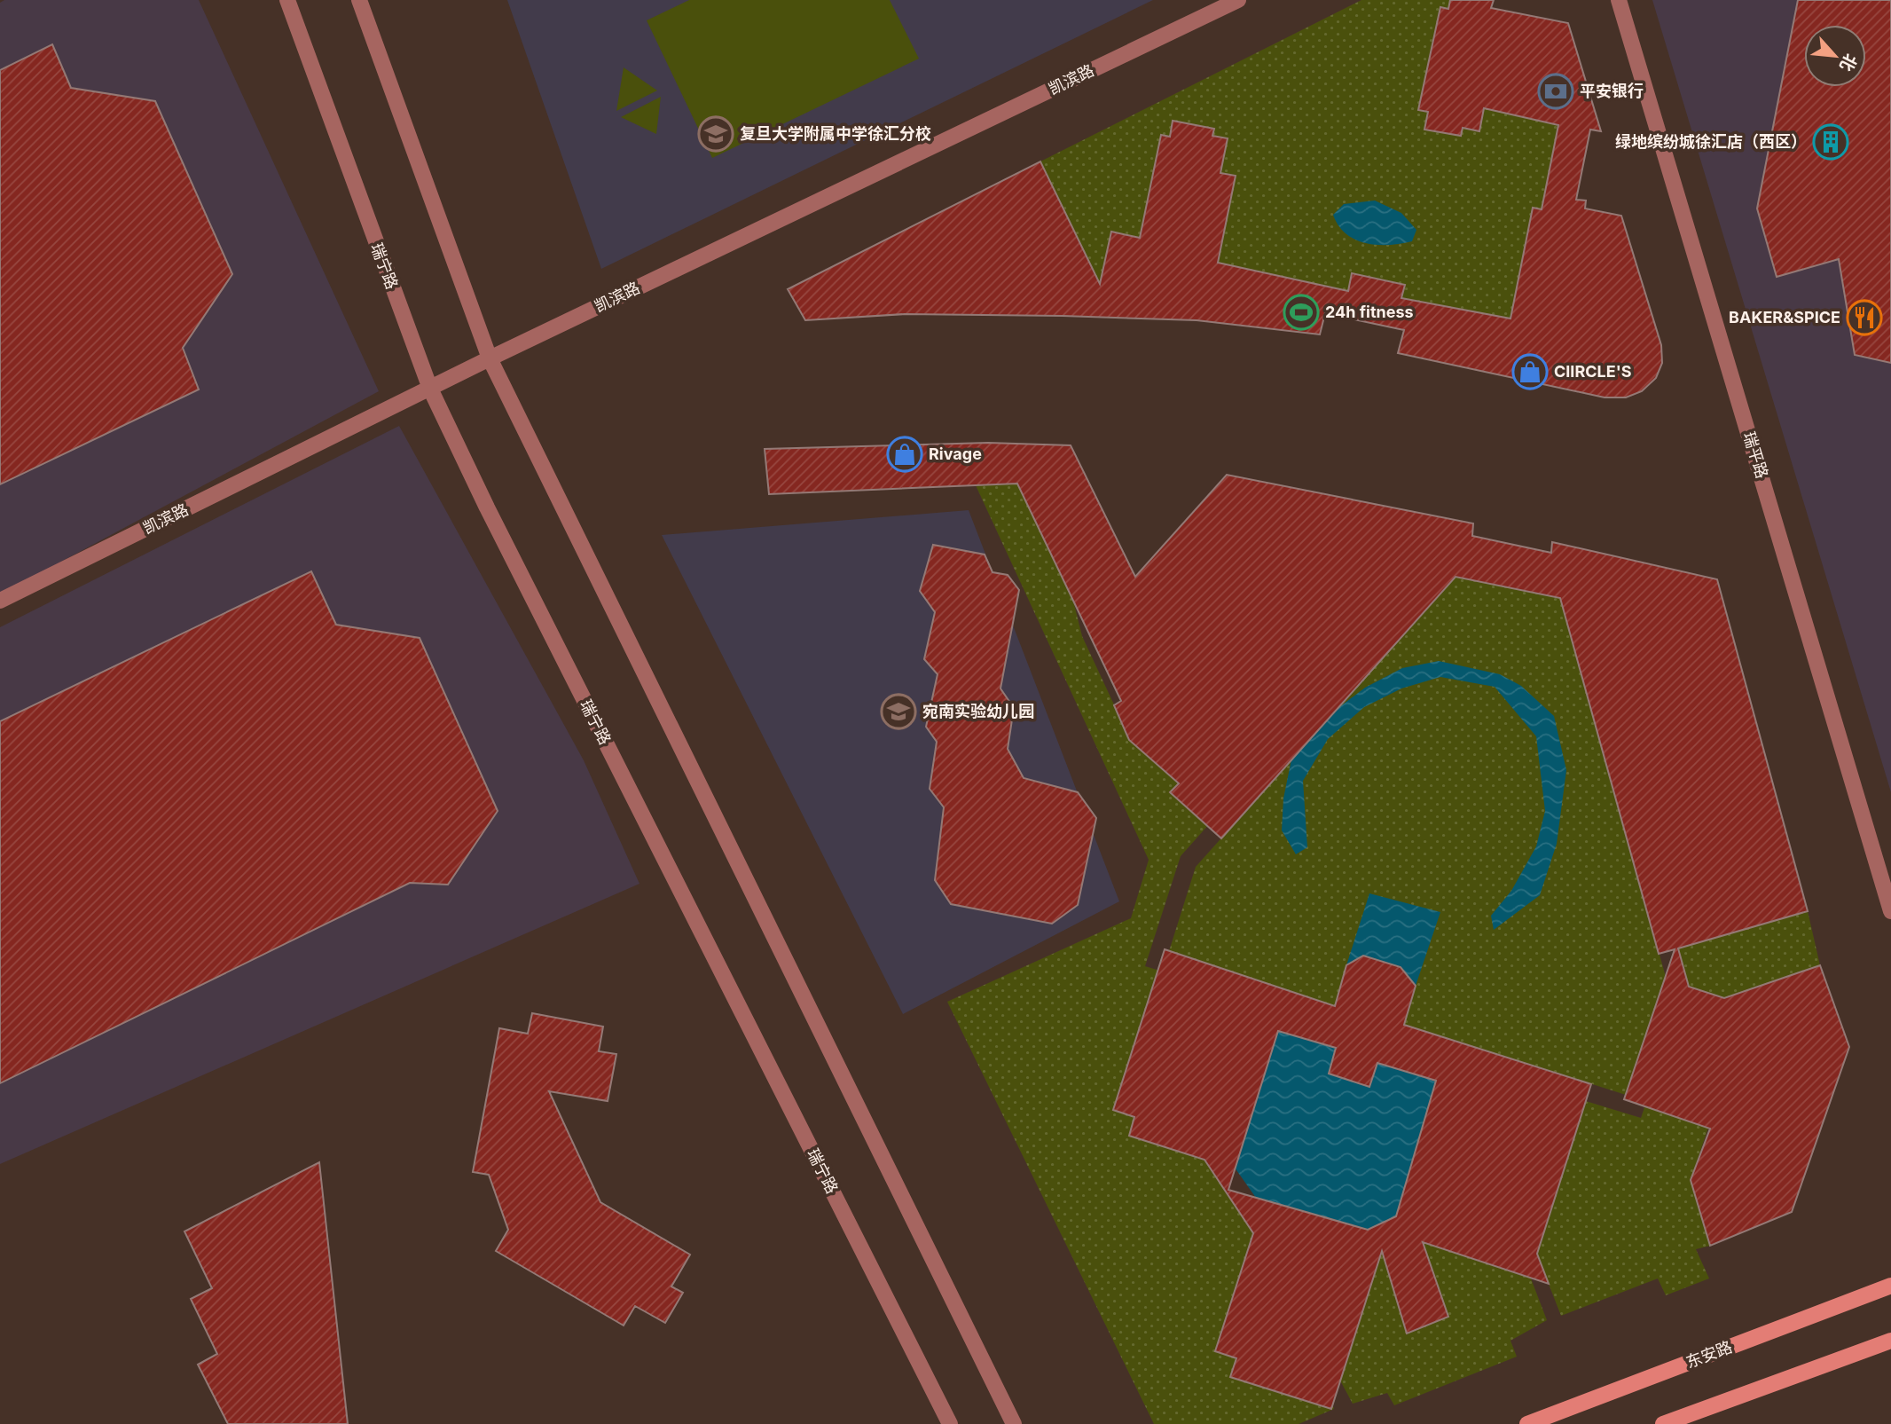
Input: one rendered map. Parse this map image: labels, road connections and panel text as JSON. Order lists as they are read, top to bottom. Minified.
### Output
{"streets":{"street":["凯滨路","瑞宁路","瑞平路","东安路"]},"crossings":[["凯滨路","瑞宁路"]],"places":{"bank":["平安银行"],"school or university":["复旦大学附属中学徐汇分校","宛南实验幼儿园"],"building":["绿地缤纷城徐汇店（西区）"],"sports":["24h fitness"],"restaurant":["BAKER&SPICE"],"shop":["CIIRCLE'S","Rivage"]},"north":"bottom right"}
